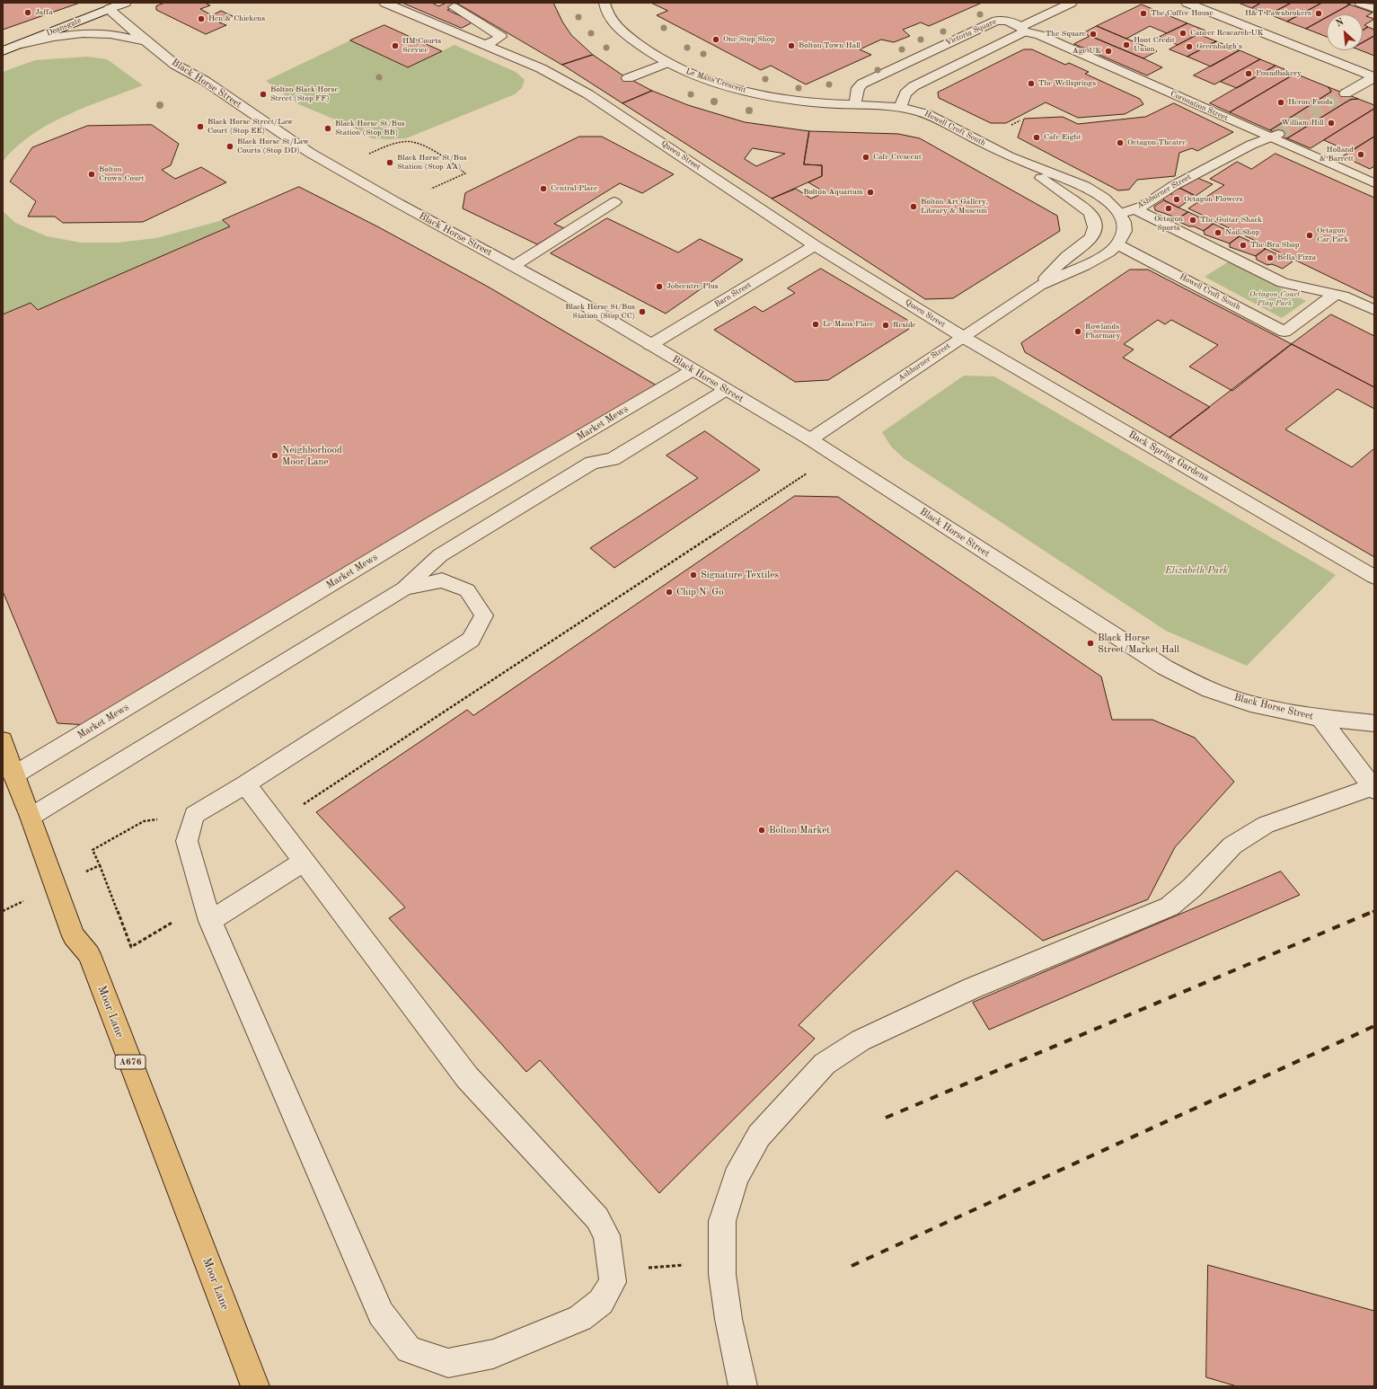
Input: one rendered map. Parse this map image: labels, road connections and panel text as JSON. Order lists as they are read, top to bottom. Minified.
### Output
{"streets":{"main road":["Moor Lane","A676"],"street":["Deansgate","Victoria Square","Le Mans Crescent","Black Horse Street","Coronation Street","Howell Croft South","Queen Street","Ashburner Street","Barn Street","Market Mews","Back Spring Gardens"]},"crossings":[["Deansgate","Black Horse Street"],["Victoria Square","Le Mans Crescent"],["Victoria Square","Coronation Street"],["Victoria Square","Howell Croft South"],["Le Mans Crescent","Howell Croft South"],["Black Horse Street","Ashburner Street"],["Black Horse Street","Barn Street"],["Black Horse Street","Market Mews"],["Coronation Street","Ashburner Street"],["Howell Croft South","Ashburner Street"],["Queen Street","Ashburner Street"],["Queen Street","Barn Street"],["Queen Street","Back Spring Gardens"],["Ashburner Street","Back Spring Gardens"],["Market Mews","Moor Lane"]],"parks":["Octagon Court Play Park","Elizabeth Park"],"places":["Jaffa","The Coffee House","H&T Pawnbrokers","Hen & Chickens","Cancer Research UK","The Square","One Stop Shop","Hoot Credit Union","HM Courts Service","Bolton Town Hall","Greenhalgh's","Age UK","Poundbakery","The Wellsprings","Bolton Black Horse Street (Stop FF)","Heron Foods","William Hill","Black Horse Street/Law Court (Stop EE)","Black Horse St/Bus Station (Stop BB)","Cafe Eight","Octagon Theatre","Black Horse St/Law Courts (Stop DD)","Holland & Barrett","Cafe Crescent","Black Horse St/Bus Station (Stop AA)","Bolton Crown Court","Central Place","Bolton Aquarium","Octagon Flowers","Bolton Art Gallery, Library & Museum","Octagon Sports","The Guitar Shack","Nail Shop","Octagon Car Park","The Bra Shop","Bella Pizza","Jobcentre Plus","Black Horse St/Bus Station (Stop CC)","Le Mans Place","Reside","Rowlands Pharmacy","Neighborhood Moor Lane","Signature Textiles","Chip N' Go","Black Horse Street/Market Hall","Bolton Market"],"north":"top left"}
